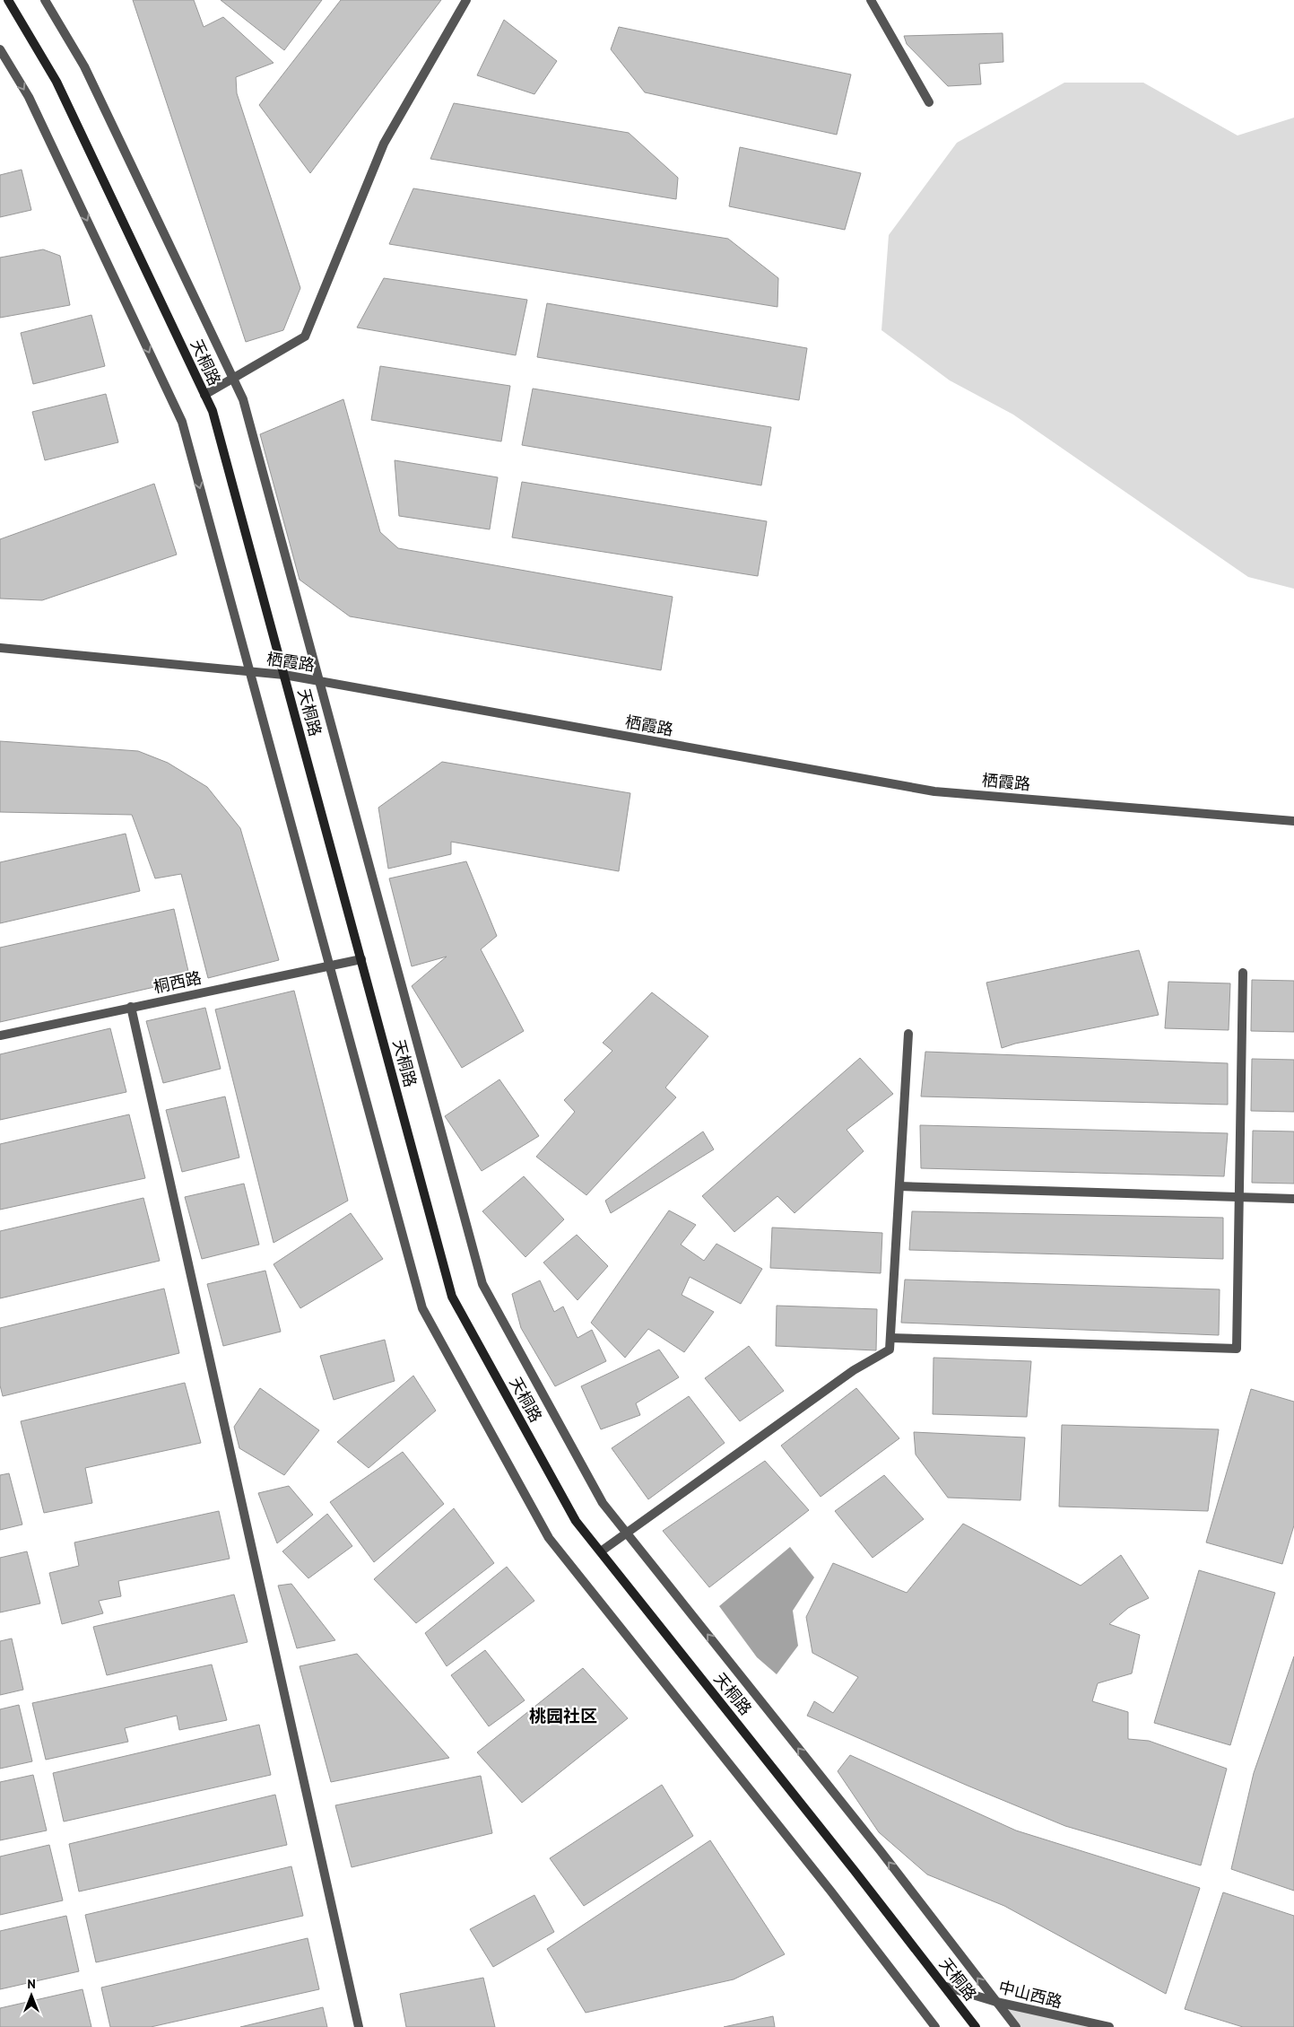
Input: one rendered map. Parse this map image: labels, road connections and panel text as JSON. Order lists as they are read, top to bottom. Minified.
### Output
{"streets":{"main road":["天桐路"],"street":["栖霞路","桐西路","中山西路"]},"crossings":[["天桐路","栖霞路"],["天桐路","桐西路"],["天桐路","中山西路"]],"districts":["桃园社区"],"north":"top"}
